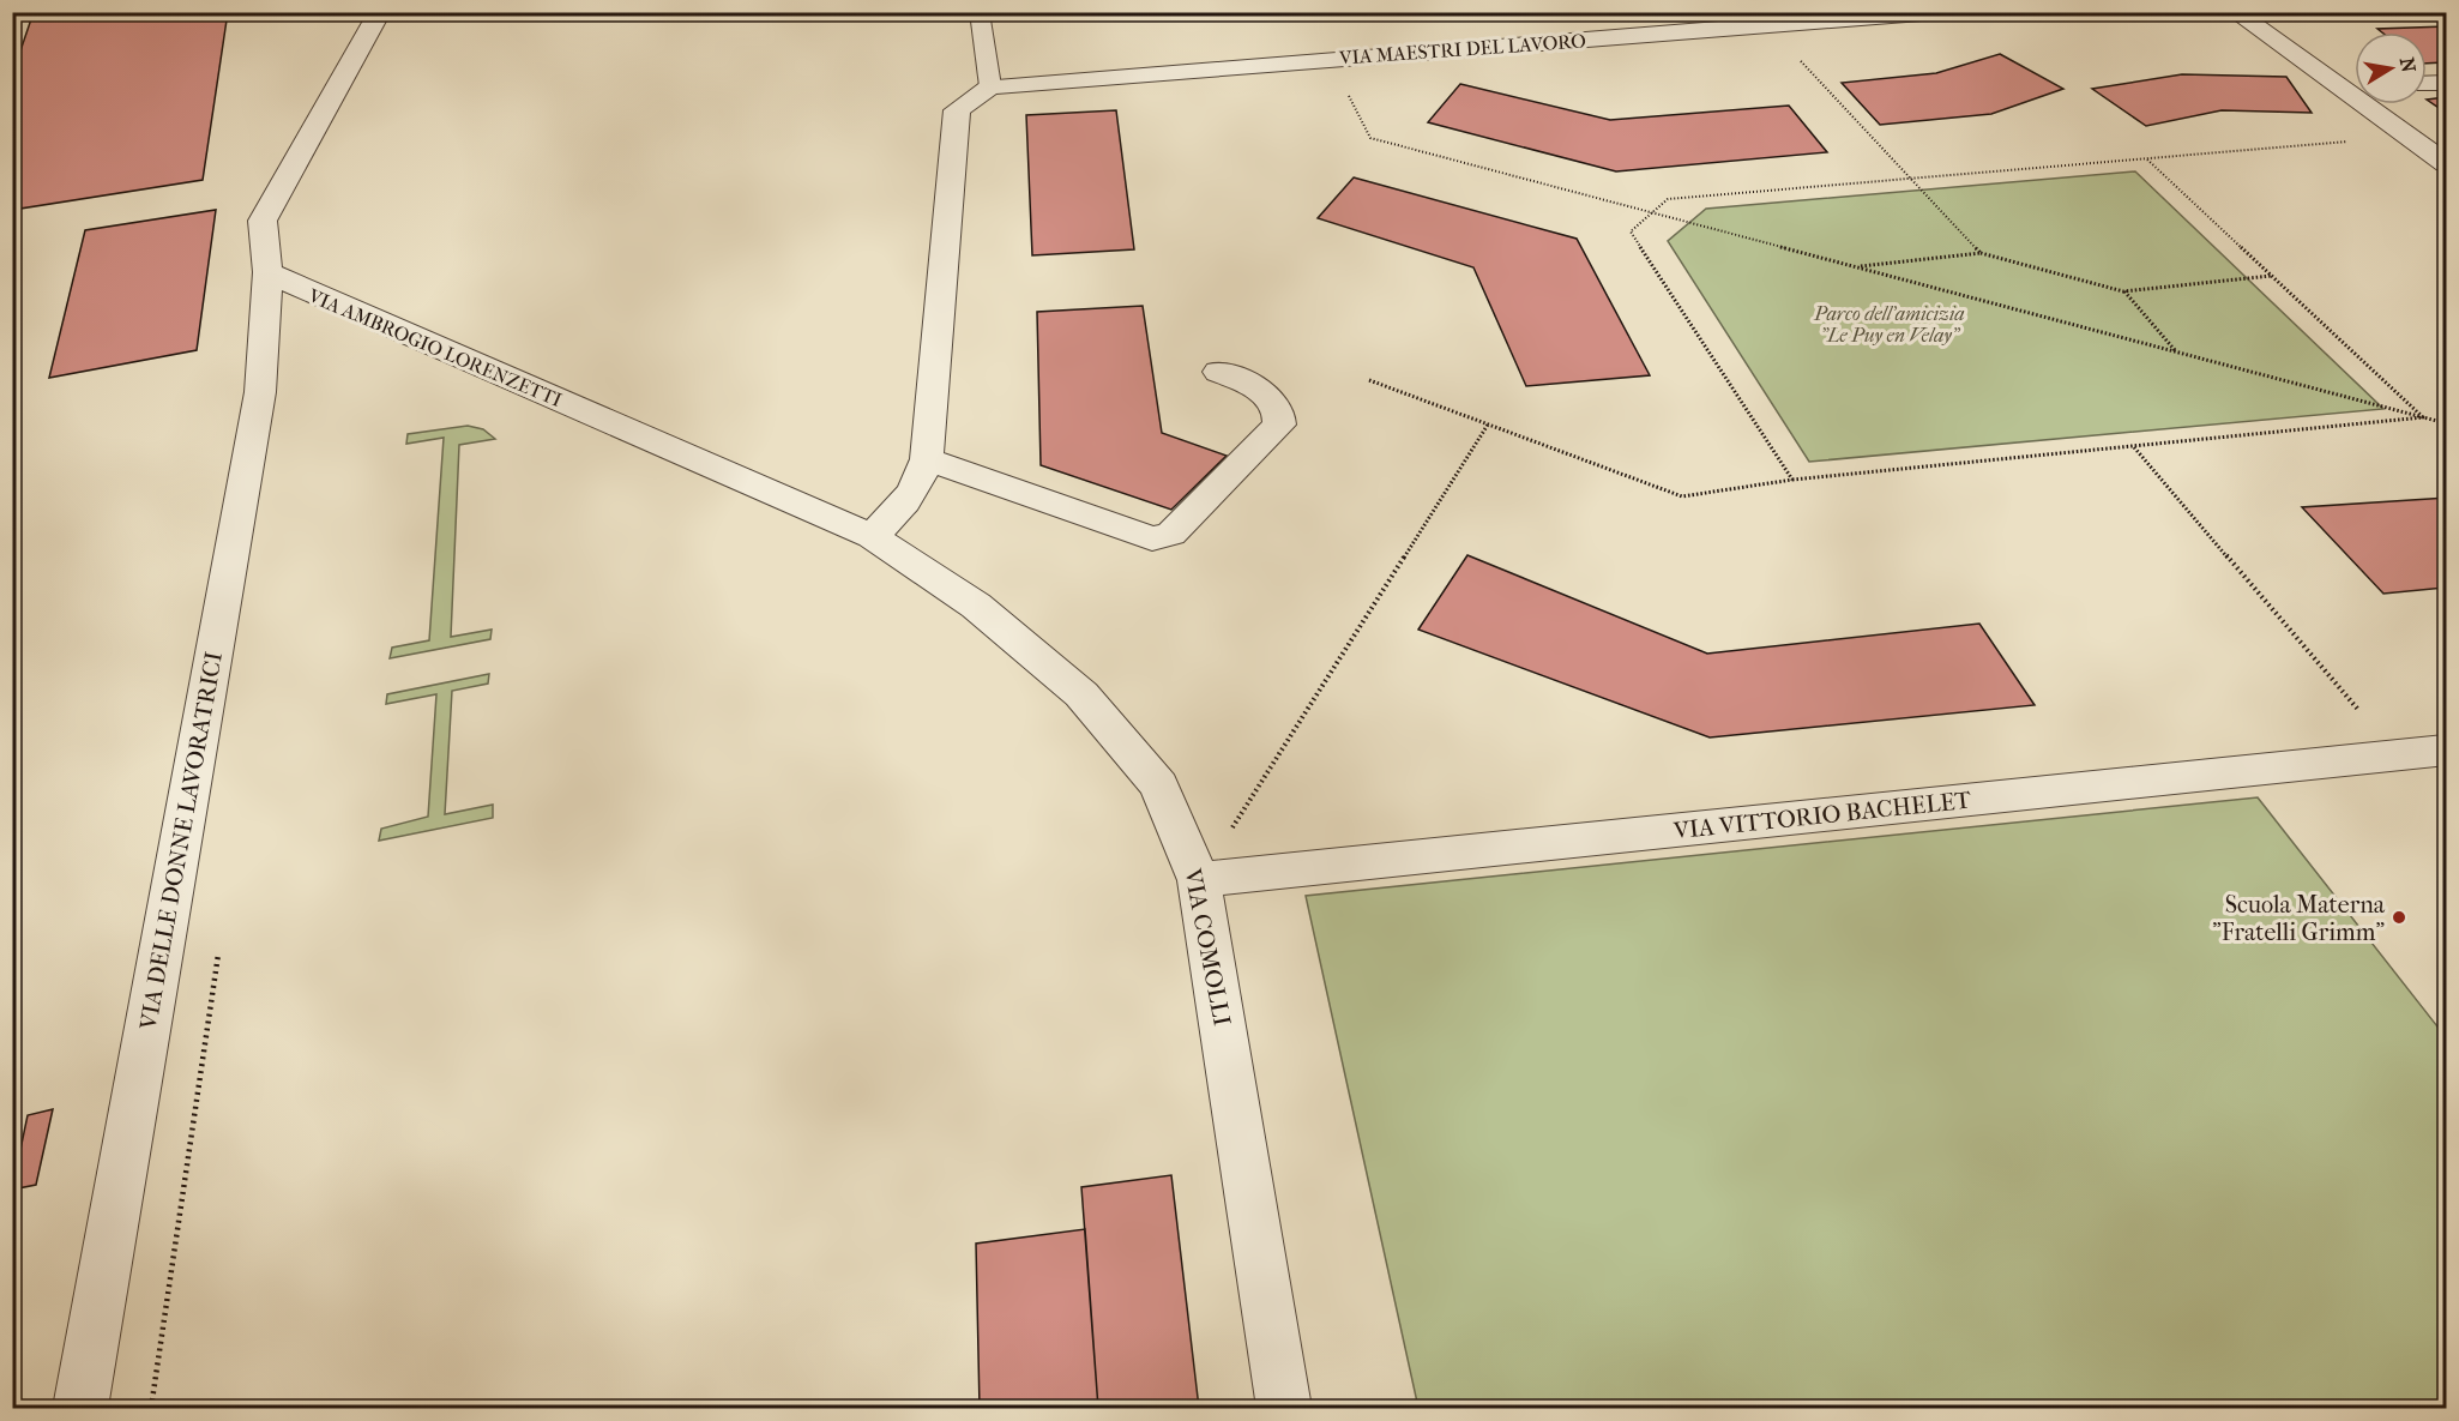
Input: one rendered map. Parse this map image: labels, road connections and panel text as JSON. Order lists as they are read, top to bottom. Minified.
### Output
{"streets":{"street":["VIA MAESTRI DEL LAVORO","VIA AMBROGIO LORENZETTI","VIA VITTORIO BACHELET","VIA DELLE DONNE LAVORATRICI","VIA COMOLLI"]},"crossings":[["VIA AMBROGIO LORENZETTI","VIA DELLE DONNE LAVORATRICI"],["VIA AMBROGIO LORENZETTI","VIA COMOLLI"],["VIA VITTORIO BACHELET","VIA COMOLLI"]],"parks":["Parco dell'amicizia \"Le Puy en Velay\""],"places":["Scuola Materna \"Fratelli Grimm\""],"north":"right"}
